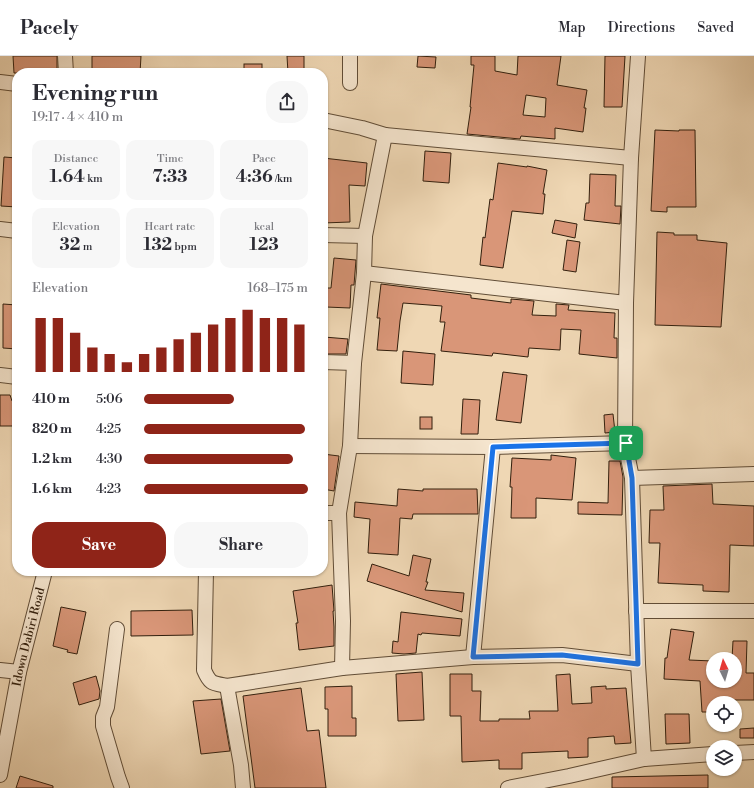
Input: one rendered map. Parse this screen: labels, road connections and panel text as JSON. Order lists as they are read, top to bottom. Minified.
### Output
{"streets":{"street":["Idowu Dabiri Road"]},"north":"top","page":{"header":"Pacely","nav":["Map","Directions","Saved"],"heading":["Evening run","19:17 · 4 × 410 m"],"stats":[["Distance","1.64 km"],["Time","7:33"],["Pace","4:36 /km"],["Elevation","32 m"],["Heart rate","132 bpm"],["kcal","123"]],"chart":["Elevation","168–175 m"],"list":[{"name":"410 m","note":"5:06"},{"name":"820 m","note":"4:25"},{"name":"1.2 km","note":"4:30"},{"name":"1.6 km","note":"4:23"}],"buttons":["Save","Share"]}}
